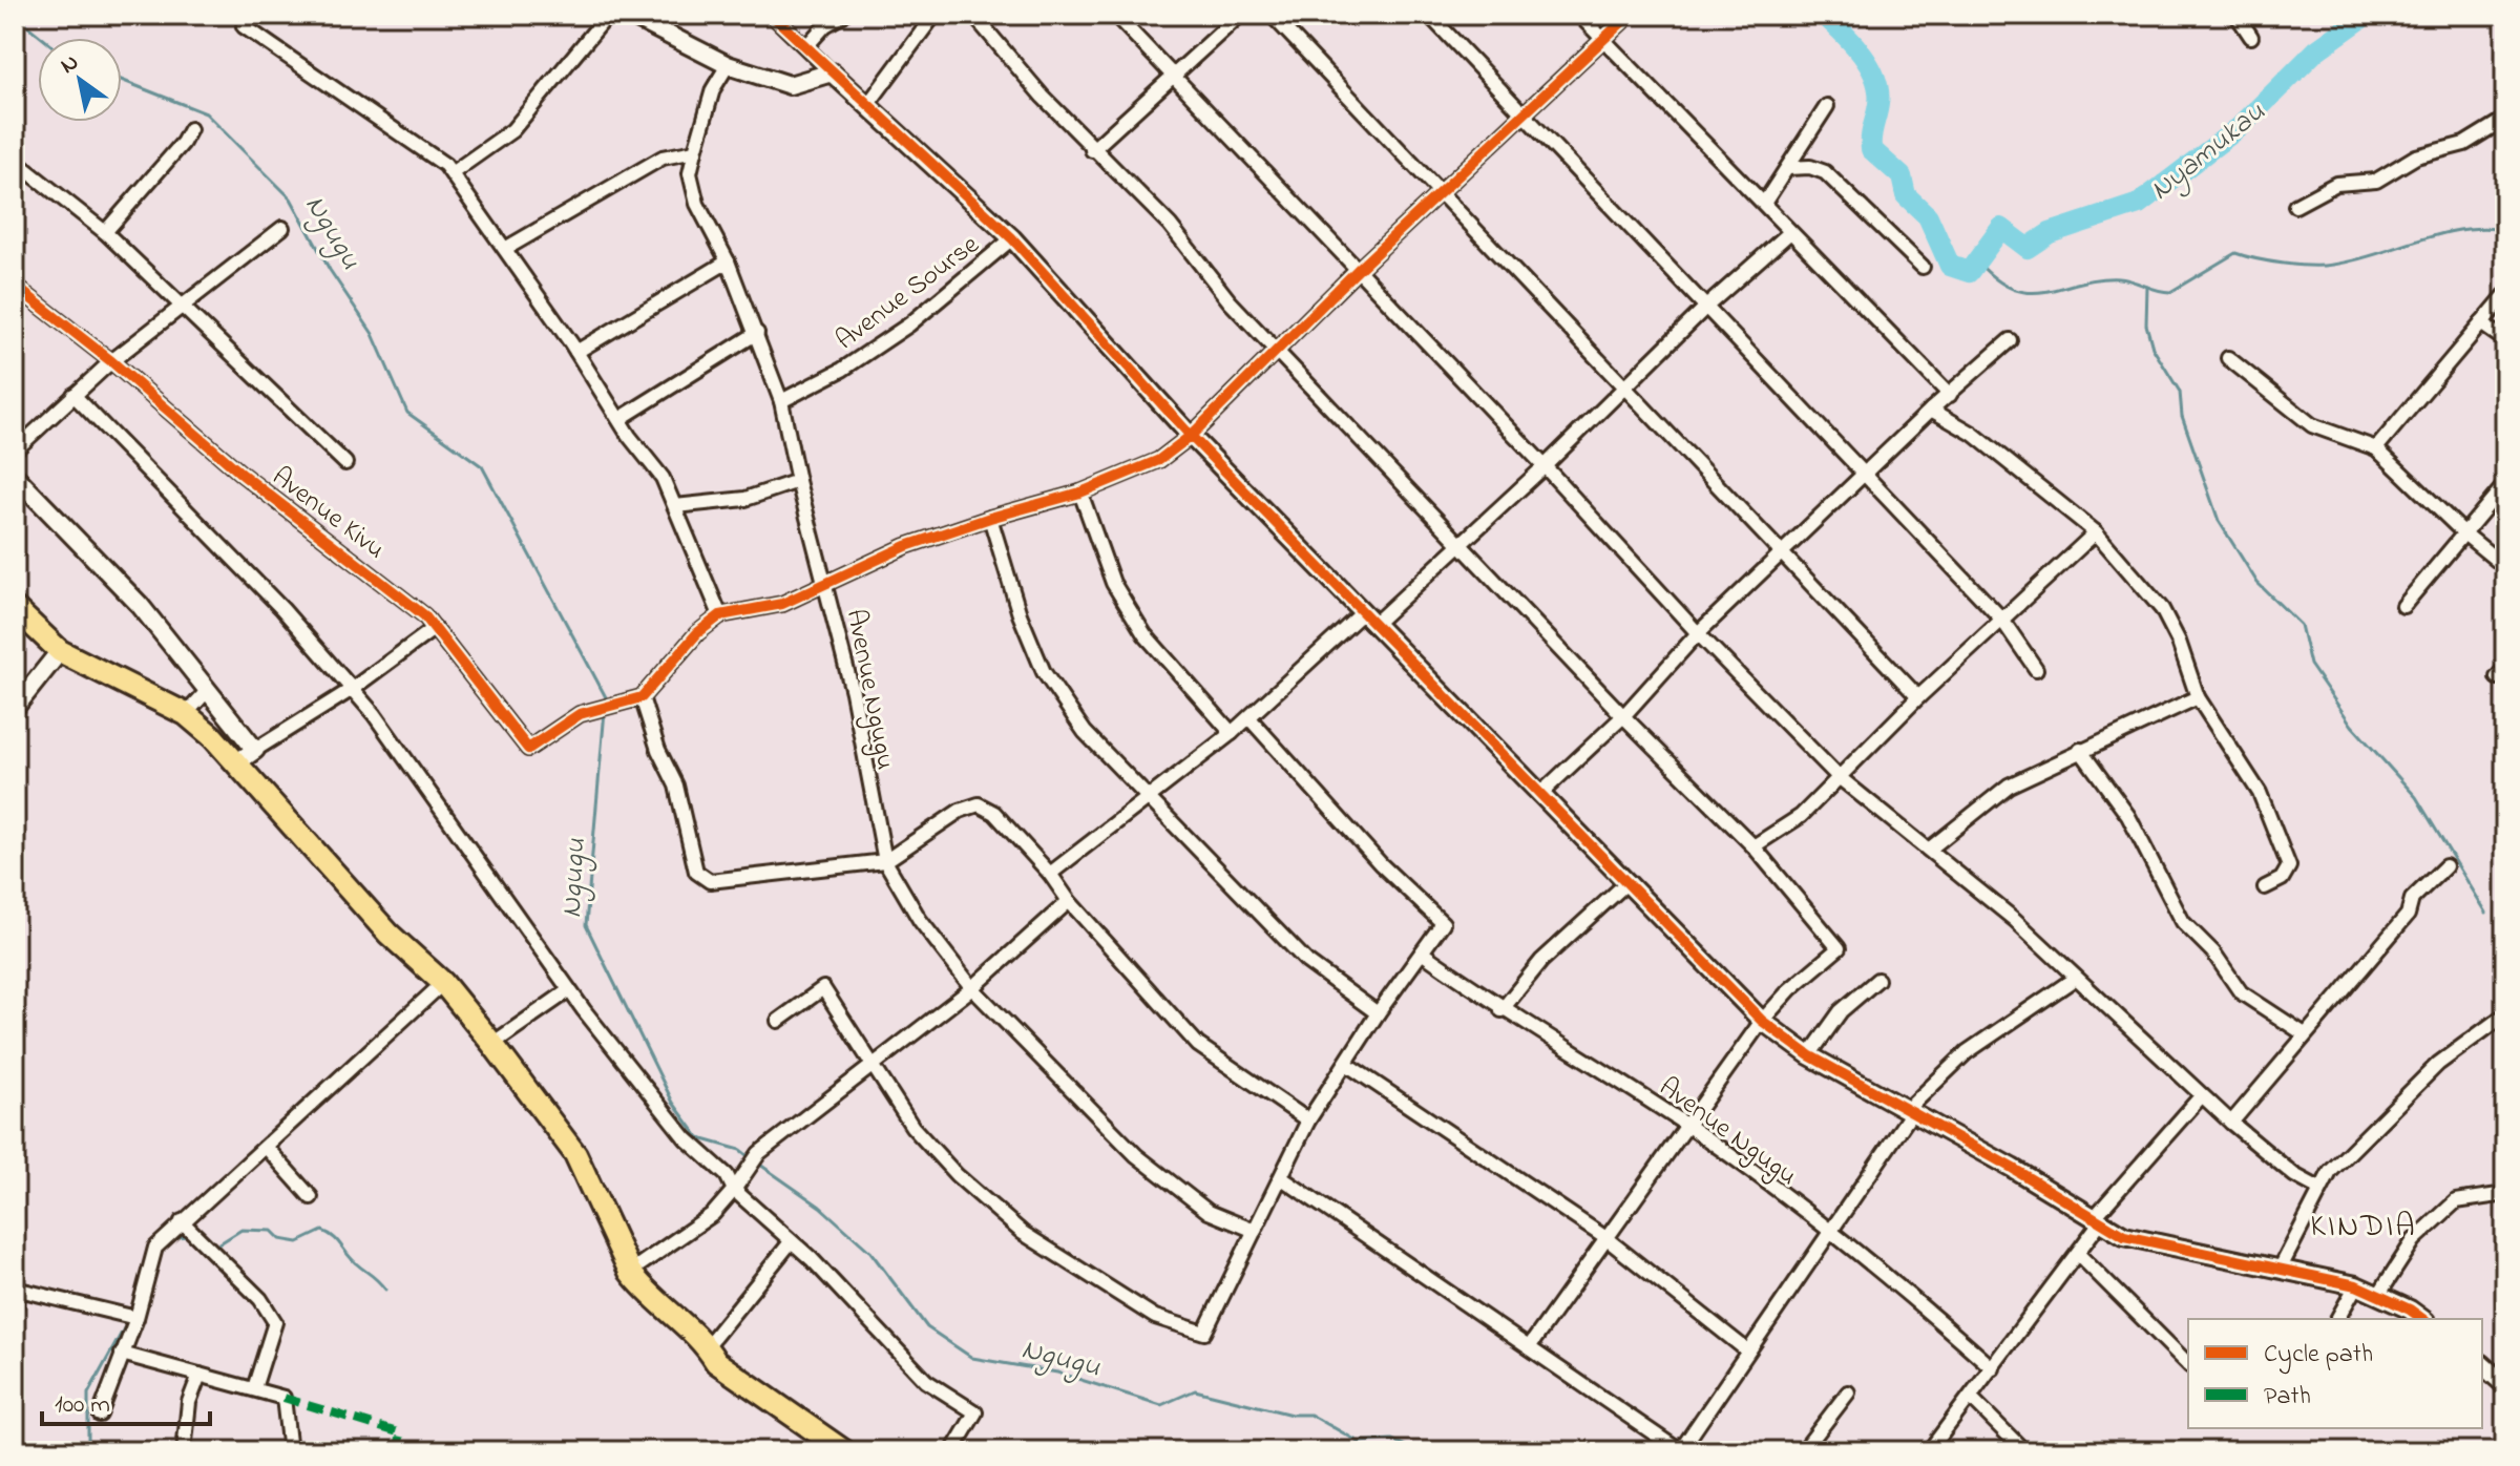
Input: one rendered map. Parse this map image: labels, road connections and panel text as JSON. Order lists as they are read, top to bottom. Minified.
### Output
{"streets":{"street":["Avenue Sourse","Avenue Kivu","Avenue Ngugu"]},"crossings":[["Avenue Sourse","Avenue Ngugu"]],"districts":["KINDIA"],"water":["Nyamukau","Ngugu"],"legend":["Cycle path","Path"],"scale_bar":"100 m","north":"top left"}
